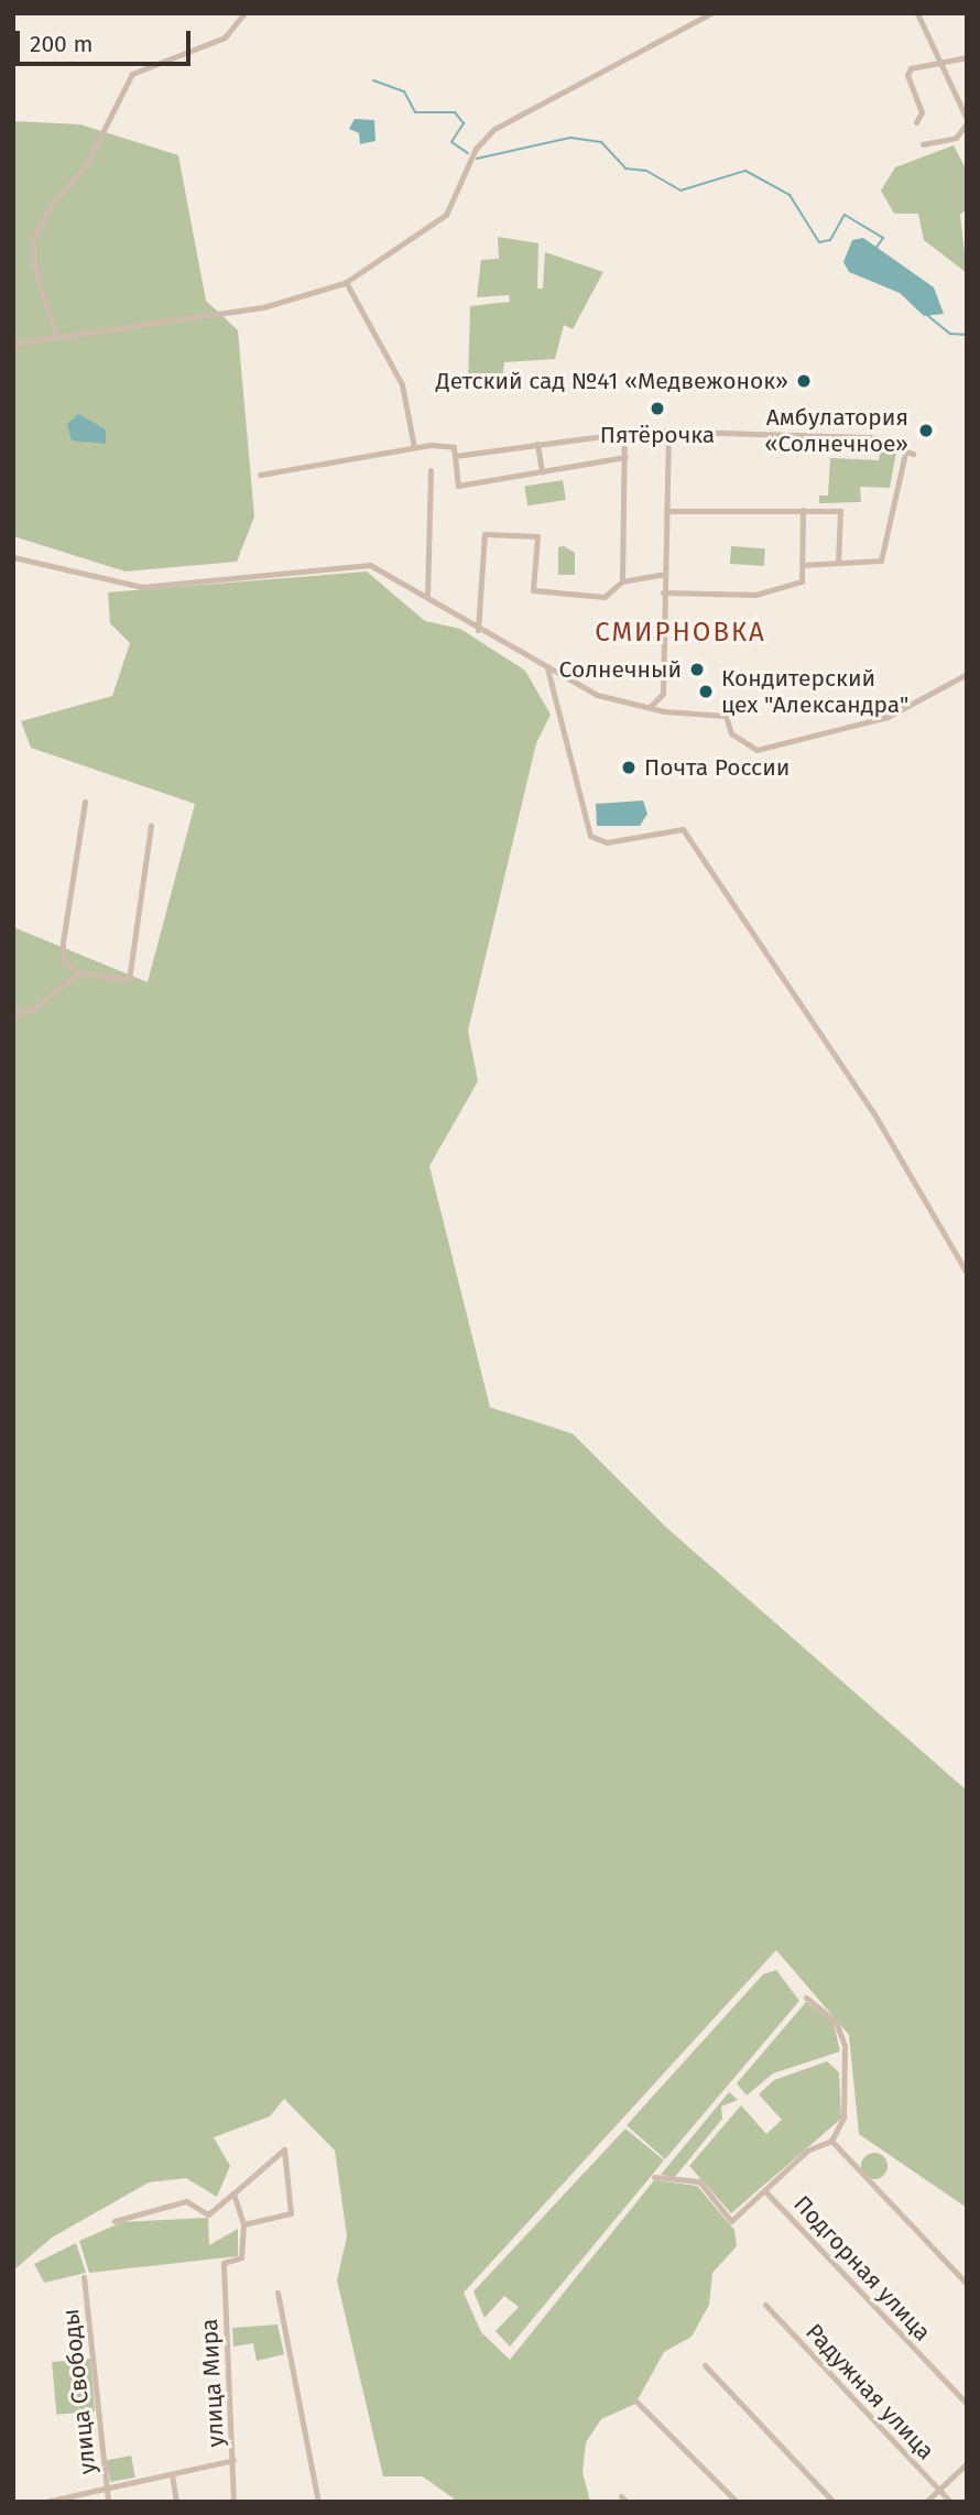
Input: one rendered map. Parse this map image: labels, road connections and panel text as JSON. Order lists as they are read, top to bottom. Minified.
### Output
{"streets":{"street":["Подгорная улица","улица Мира","улица Свободы","Радужная улица"]},"districts":["СМИРНОВКА"],"places":["Детский сад №41 «Медвежонок»","Пятёрочка","Амбулатория «Солнечное»","Солнечный","Кондитерский цех \"Александра\"","Почта России"],"scale_bar":"200 m"}
